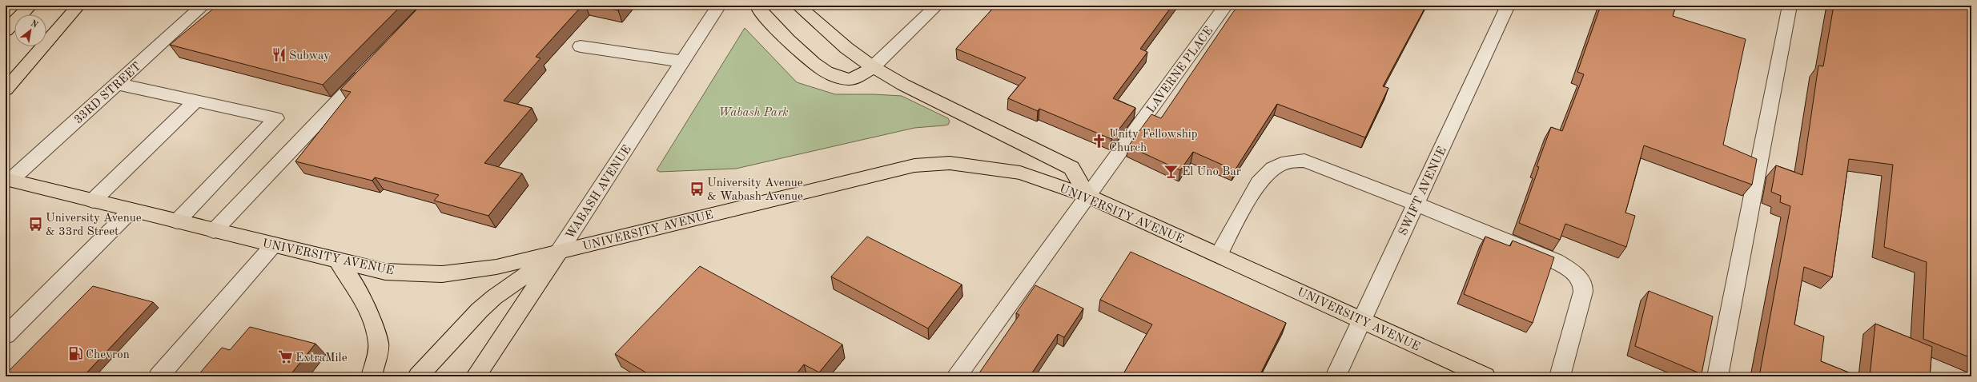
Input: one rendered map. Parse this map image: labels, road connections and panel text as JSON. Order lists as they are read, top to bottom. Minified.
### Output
{"streets":{"main road":["WABASH AVENUE","UNIVERSITY AVENUE"],"street":["LAVERNE PLACE","33RD STREET","SWIFT AVENUE"]},"crossings":[["LAVERNE PLACE","UNIVERSITY AVENUE"],["33RD STREET","UNIVERSITY AVENUE"],["SWIFT AVENUE","UNIVERSITY AVENUE"],["WABASH AVENUE","UNIVERSITY AVENUE"]],"parks":["Wabash Park"],"places":{"restaurant":["Subway"],"church":["Unity Fellowship Church"],"bar":["El Uno Bar"],"bus stop":["University Avenue & Wabash Avenue","University Avenue & 33rd Street"],"fuel station":["Chevron"],"supermarket":["ExtraMile"]},"north":"top right"}
